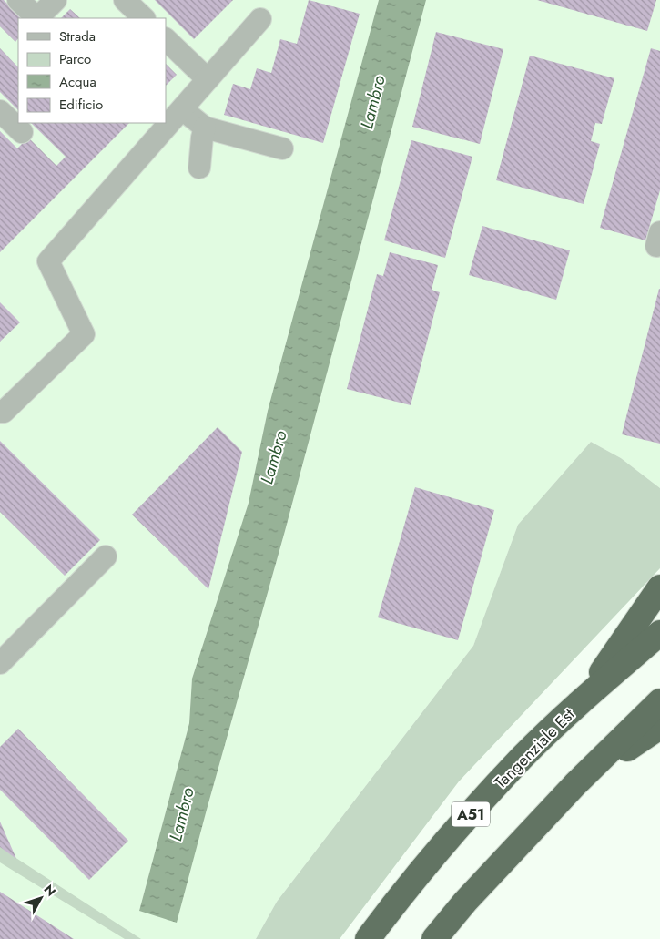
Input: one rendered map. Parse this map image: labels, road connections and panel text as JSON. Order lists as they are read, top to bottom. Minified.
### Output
{"streets":{"highway":["Tangenziale Est","A51"]},"water":["Lambro"],"legend":["Strada","Parco","Acqua","Edificio"],"north":"top right"}
